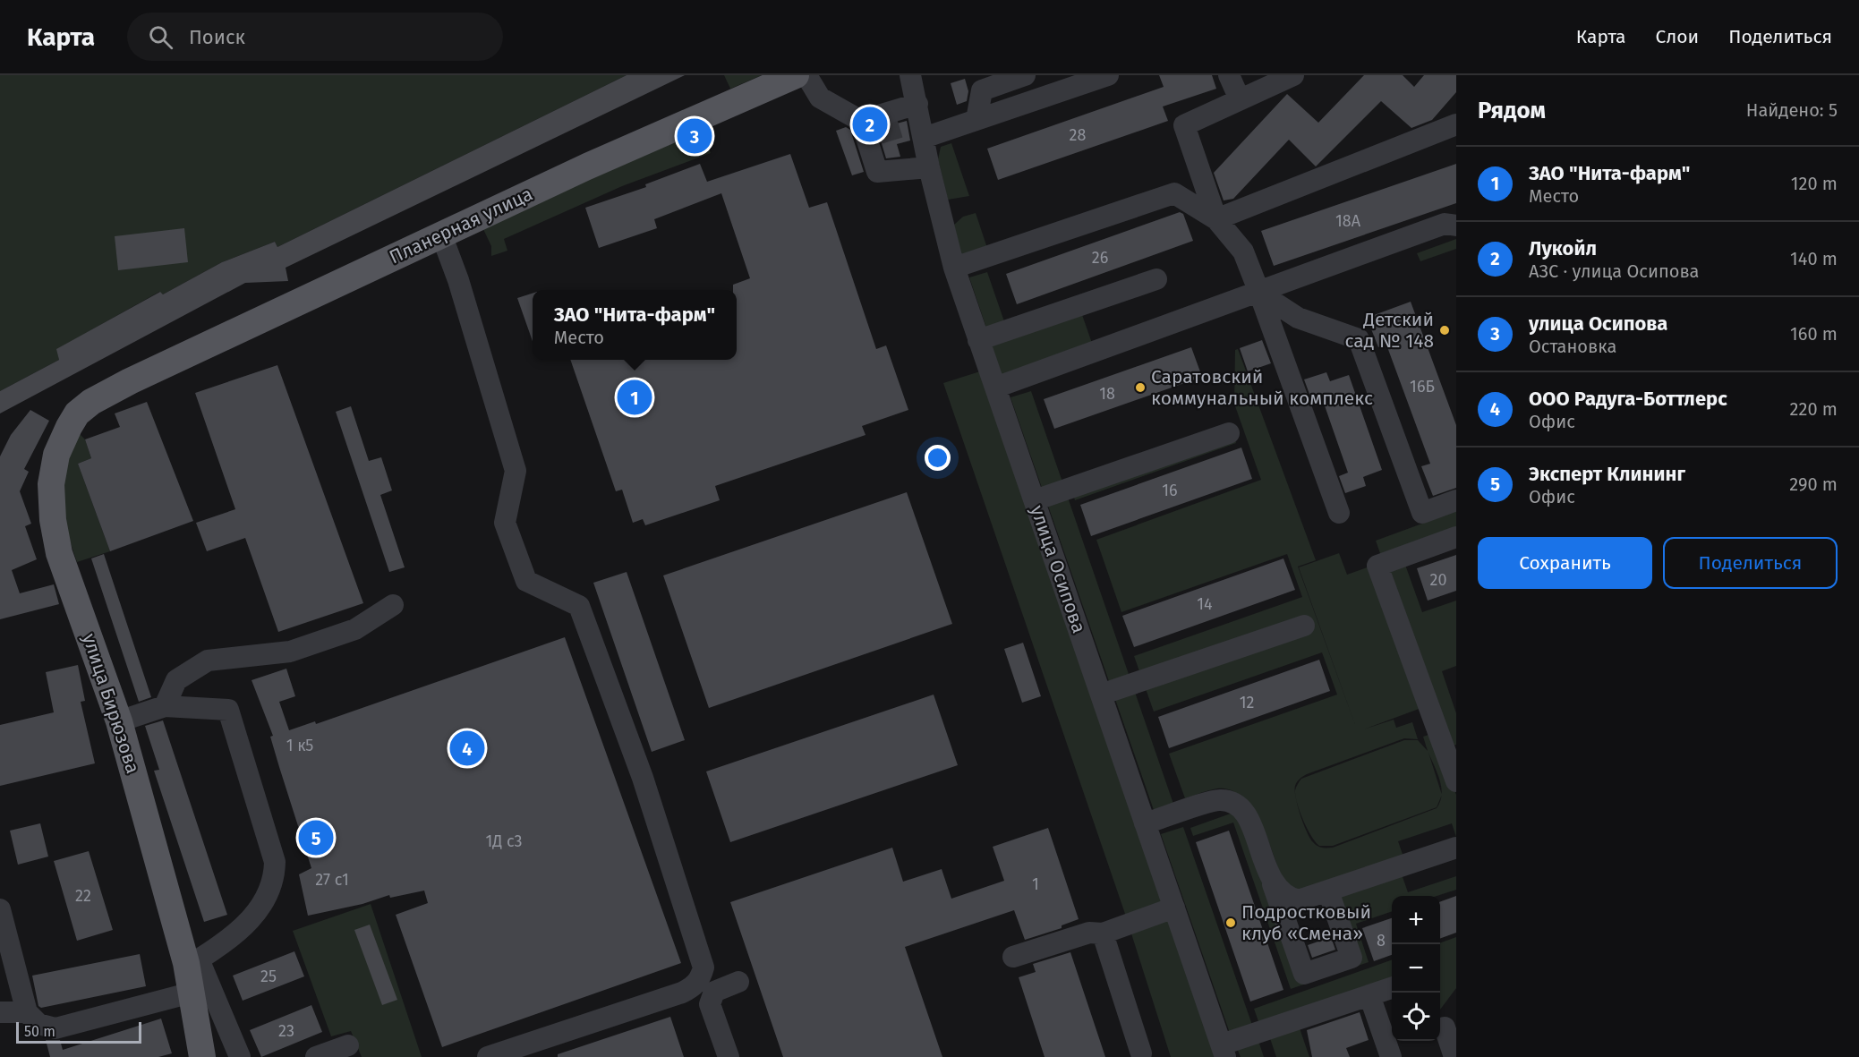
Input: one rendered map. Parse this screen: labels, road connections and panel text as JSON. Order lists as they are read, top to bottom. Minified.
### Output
{"streets":{"main road":["Планерная улица","улица Бирюзова"],"street":["улица Осипова"]},"crossings":[["Планерная улица","улица Бирюзова"]],"places":["Детский сад № 148","Саратовский коммунальный комплекс","Подростковый клуб «Смена»"],"house_numbers":["28","18А","26","16Б","18","16","20","14","12","1 к5","1Д с3","27 с1","1","22","8","25","23"],"scale_bar":"50 m","page":{"header":"Карта","search":"Поиск","nav":["Карта","Слои","Поделиться"],"heading":["Рядом","Найдено: 5"],"pins":["2","3","1","4","5"],"list":[{"mark":"1","name":"ЗАО \"Нита-фарм\"","note":"Место","value":"120 m"},{"mark":"2","name":"Лукойл","note":"АЗС · улица Осипова","value":"140 m"},{"mark":"3","name":"улица Осипова","note":"Остановка","value":"160 m"},{"mark":"4","name":"ООО Радуга-Боттлерс","note":"Офис","value":"220 m"},{"mark":"5","name":"Эксперт Клининг","note":"Офис","value":"290 m"}],"popup":["ЗАО \"Нита-фарм\"","Место"],"buttons":["Сохранить","Поделиться"],"map_buttons":["+","−"],"scale":"50 m"}}
